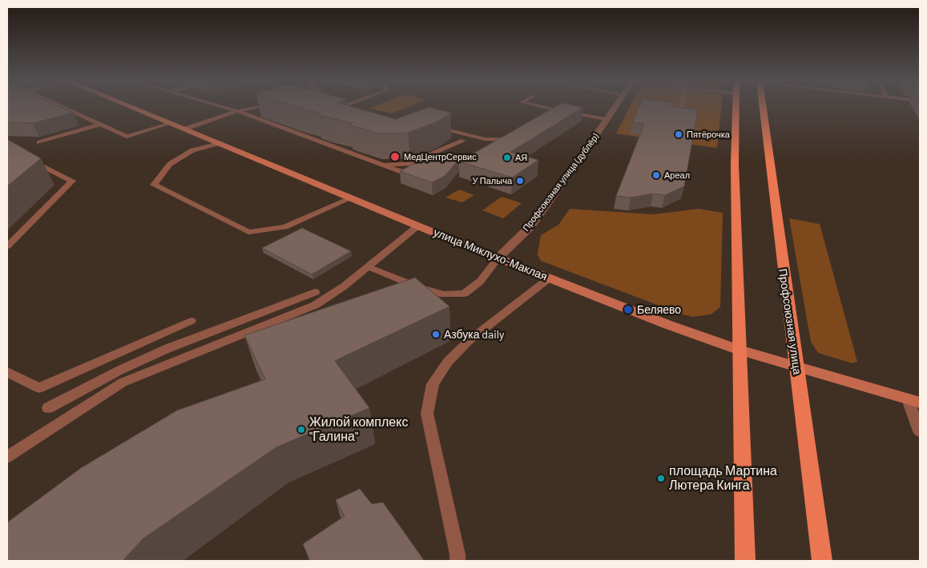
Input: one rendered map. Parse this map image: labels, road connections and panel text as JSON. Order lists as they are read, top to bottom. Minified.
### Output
{"streets":{"main road":["улица Миклухо-Маклая","Профсоюзная улица"],"street":["Профсоюзная улица (дублёр)"]},"crossings":[["Профсоюзная улица (дублёр)","улица Миклухо-Маклая"],["улица Миклухо-Маклая","Профсоюзная улица"]],"places":["Пятёрочка","МедЦентрСервис","АЯ","Ареал","У Палыча","Беляево","Азбука daily","Жилой комплекс \"Галина\"","площадь Мартина Лютера Кинга"]}
